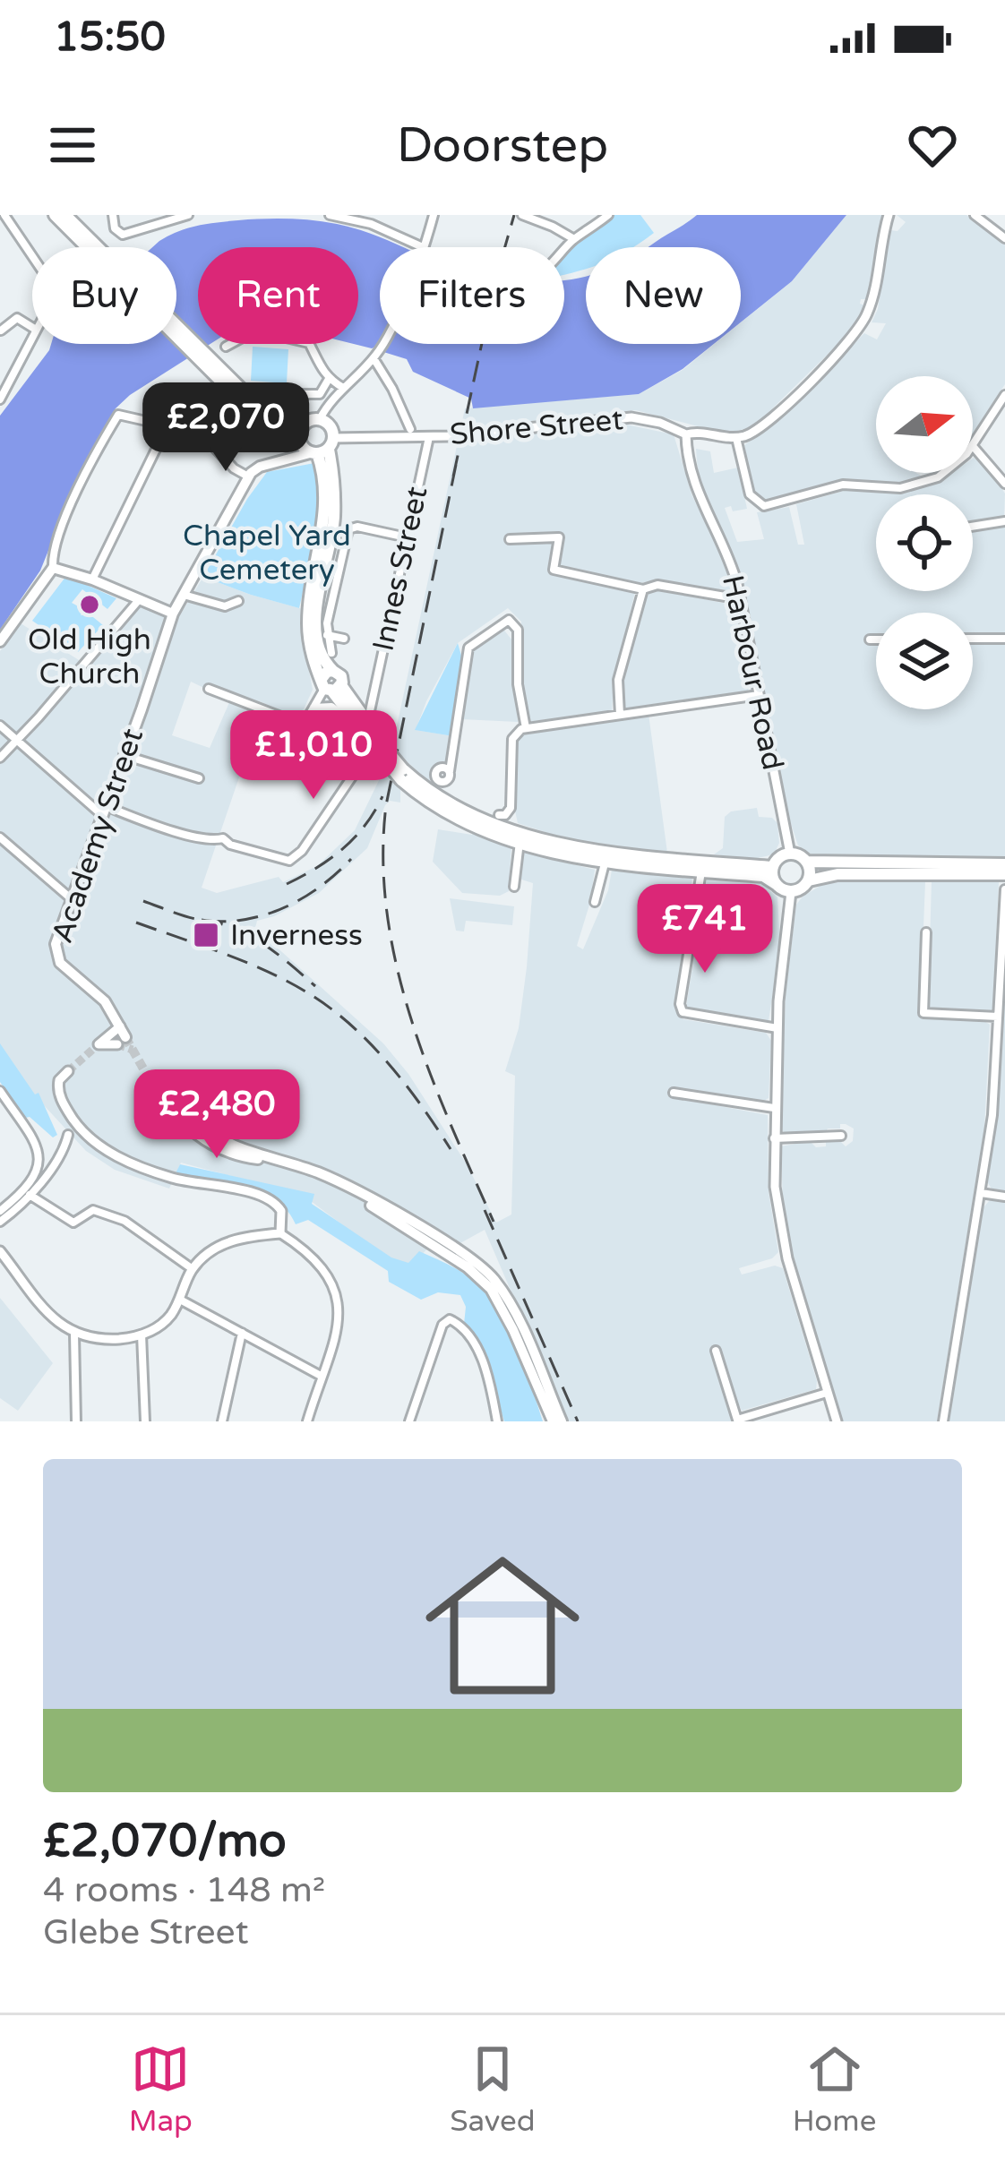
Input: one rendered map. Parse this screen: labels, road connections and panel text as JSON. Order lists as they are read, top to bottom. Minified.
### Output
{"streets":{"main road":["Academy Street"],"street":["Shore Street","Innes Street","Harbour Road"]},"crossings":[["Shore Street","Innes Street"],["Shore Street","Harbour Road"]],"parks":["Chapel Yard Cemetery"],"places":{"other":["Old High Church"],"transit":["Inverness"]},"north":"right","page":{"status":"15:50","header":"Doorstep","chip":["Buy","Rent","Filters","New"],"price":["£2,070","£1,010","£741","£2,480"],"list":[{"name":"£2,070/mo","note":"4 rooms · 148 m² · Glebe Street"}],"tabs":["Map","Saved","Home"]}}
